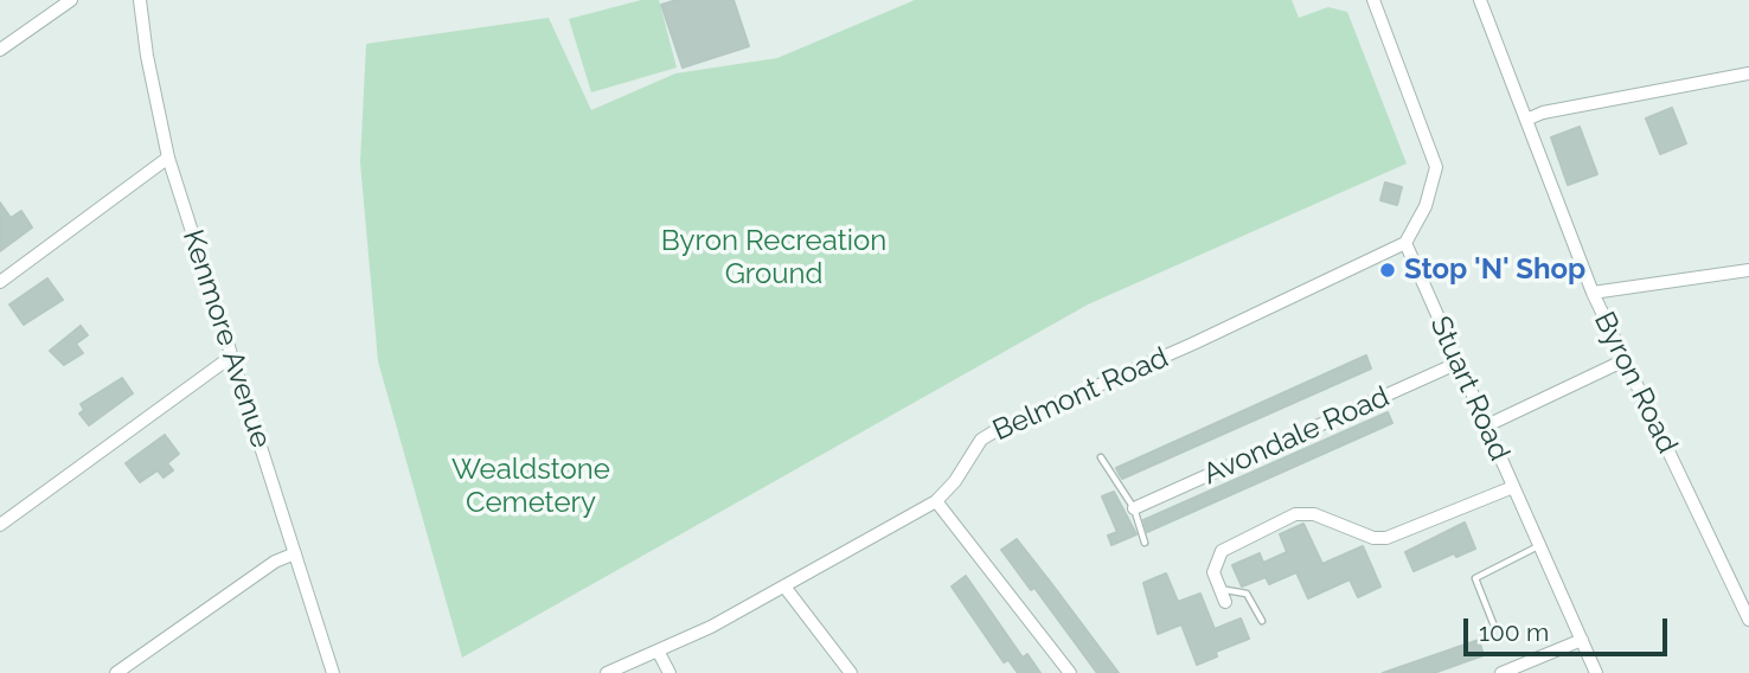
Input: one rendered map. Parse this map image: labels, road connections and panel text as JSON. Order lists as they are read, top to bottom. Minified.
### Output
{"streets":{"street":["Kenmore Avenue","Byron Road","Stuart Road","Belmont Road","Avondale Road"]},"crossings":[["Stuart Road","Belmont Road"],["Stuart Road","Avondale Road"]],"parks":["Byron Recreation Ground","Wealdstone Cemetery"],"places":["Stop 'N' Shop"],"scale_bar":"100 m"}
